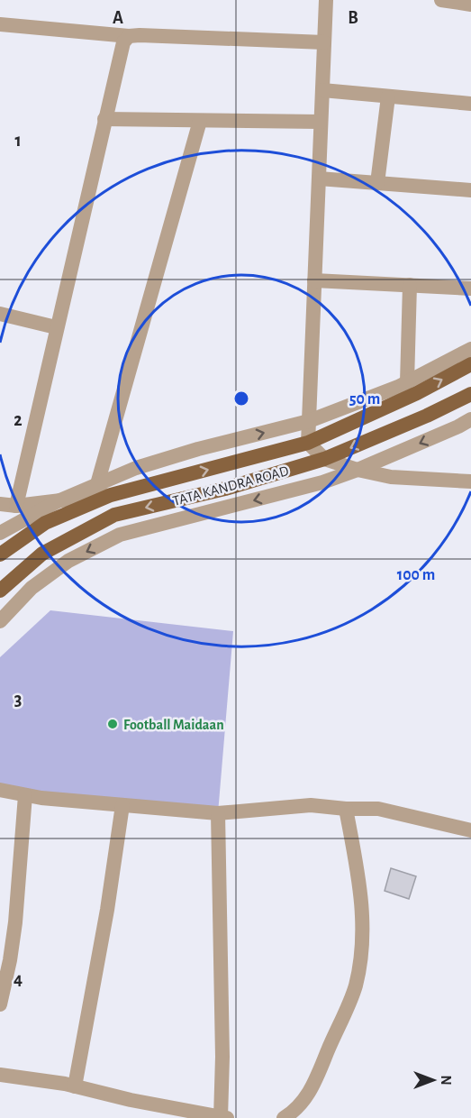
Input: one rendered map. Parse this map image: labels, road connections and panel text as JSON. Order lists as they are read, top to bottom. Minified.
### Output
{"streets":{"main road":["TATA KANDRA ROAD"]},"places":["Football Maidaan"],"north":"right","grid":{"columns":["A","B"],"rows":["1","2","3","4"]},"rings":["50 m","100 m"]}
